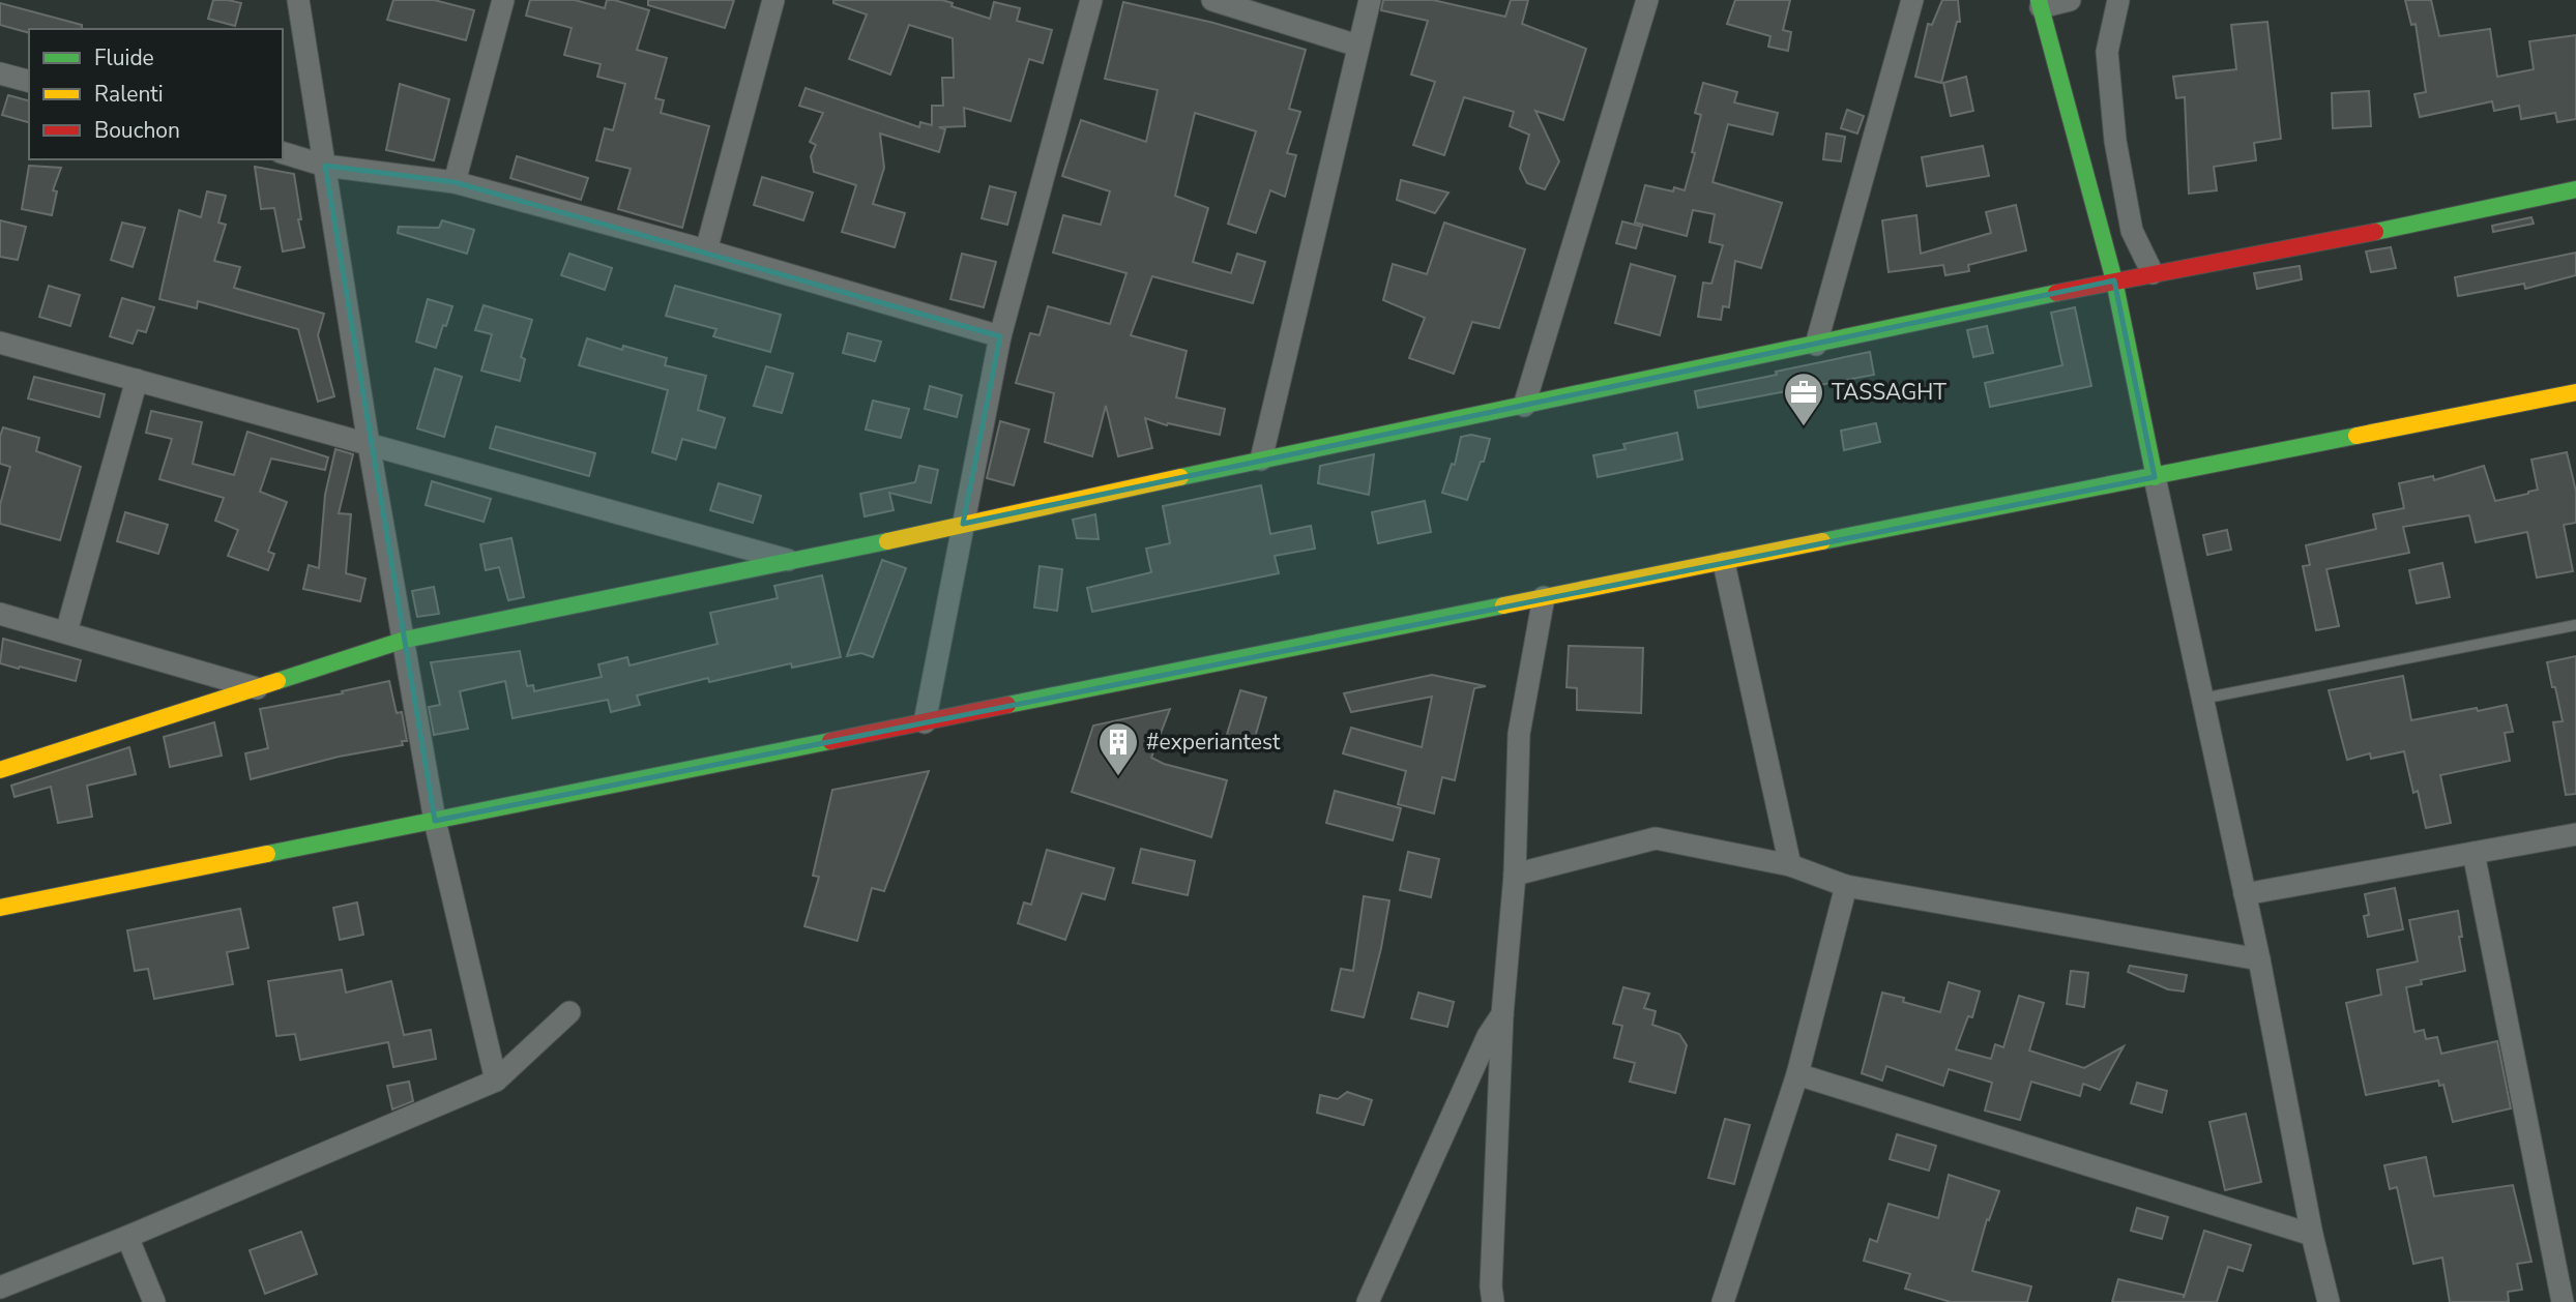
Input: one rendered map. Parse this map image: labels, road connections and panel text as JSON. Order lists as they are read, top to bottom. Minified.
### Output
{"places":{"office":["TASSAGHT"],"building":["#experiantest"]},"legend":["Fluide","Ralenti","Bouchon"]}
